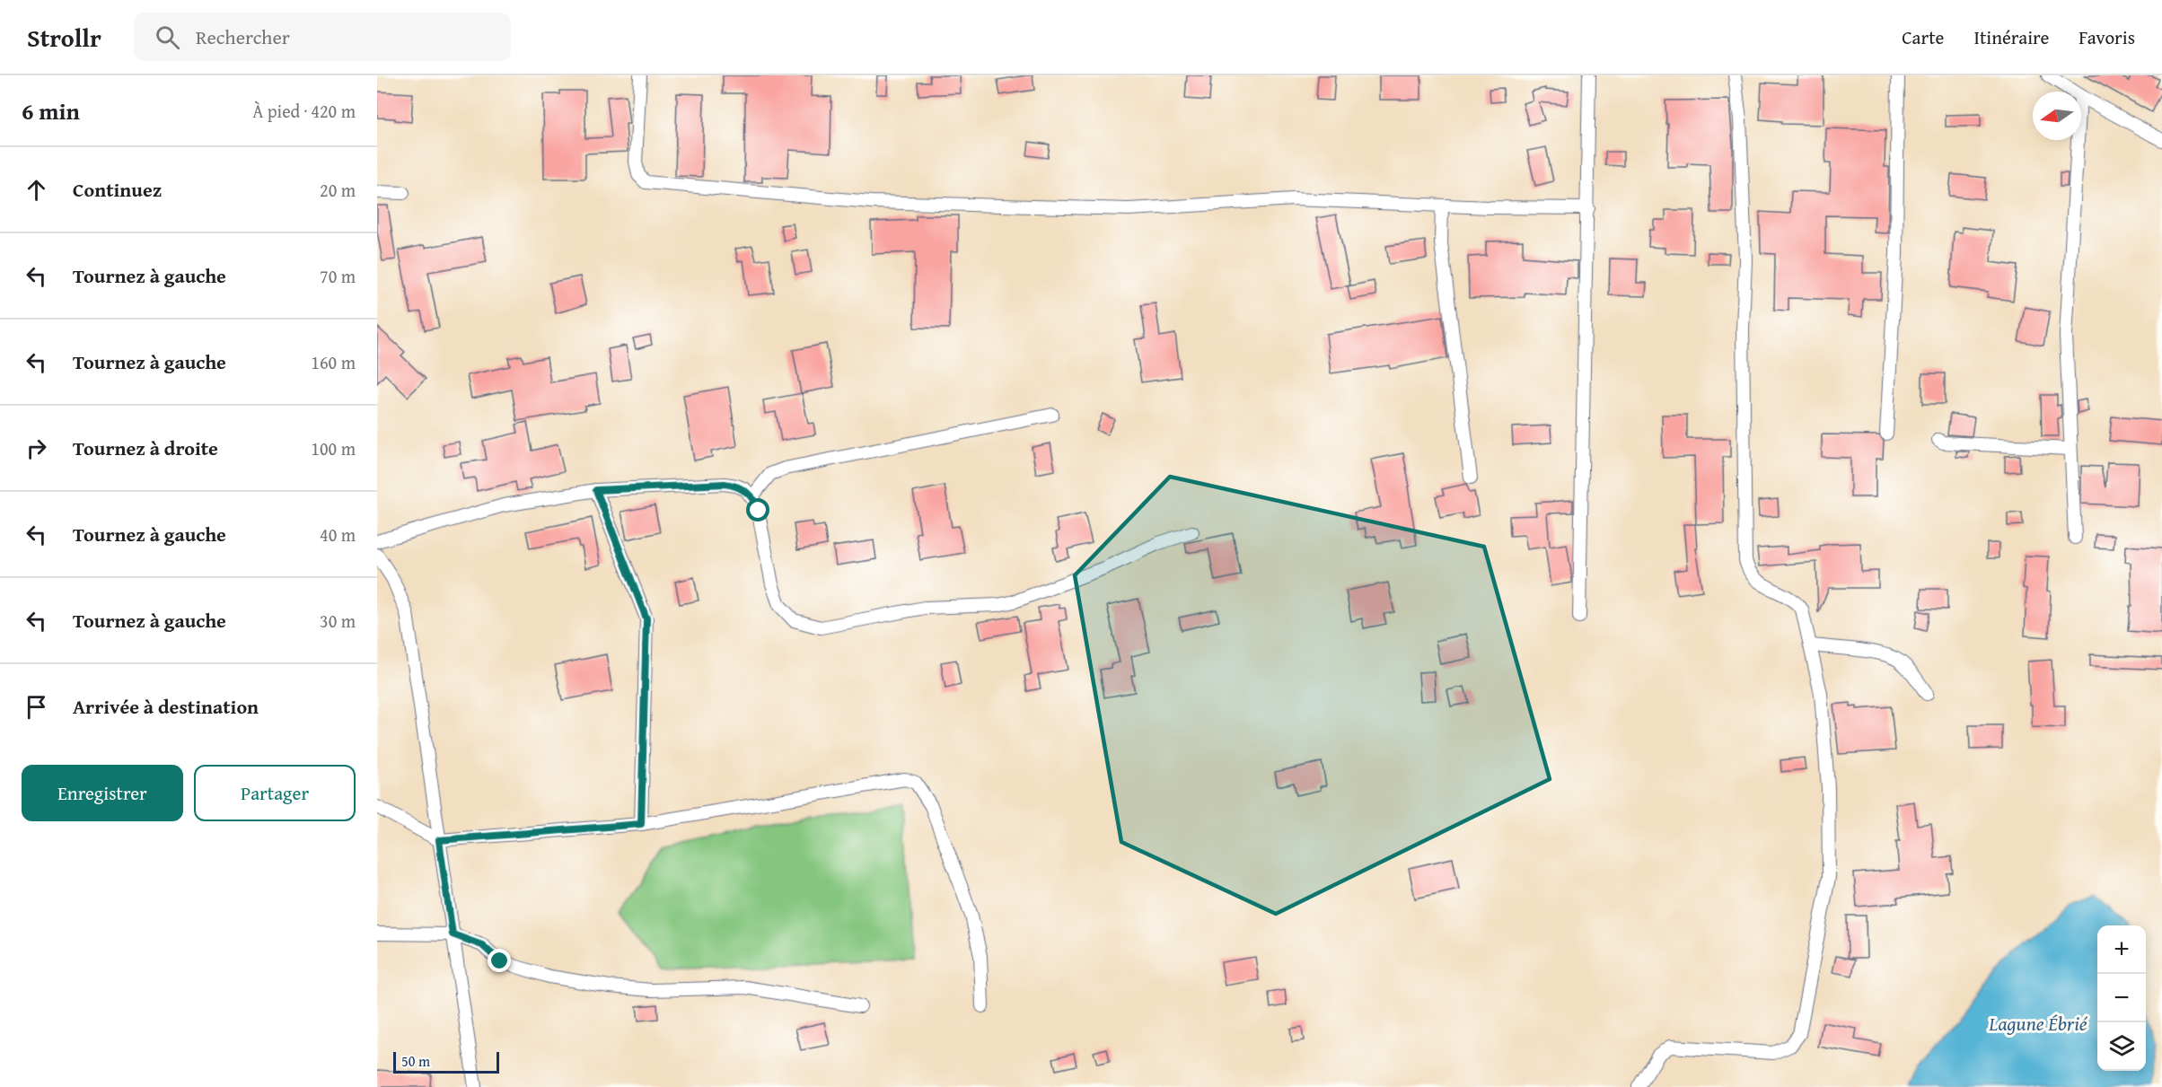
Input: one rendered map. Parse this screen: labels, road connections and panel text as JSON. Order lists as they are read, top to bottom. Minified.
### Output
{"water":["Lagune Ébrié"],"scale_bar":"50 m","north":"left","page":{"header":"Strollr","search":"Rechercher","nav":["Carte","Itinéraire","Favoris"],"heading":["6 min","À pied · 420 m"],"list":[["Continuez","20 m"],["Tournez à gauche","70 m"],["Tournez à gauche","160 m"],["Tournez à droite","100 m"],["Tournez à gauche","40 m"],["Tournez à gauche","30 m"],"Arrivée à destination"],"buttons":["Enregistrer","Partager"],"map_buttons":["+","−"],"scale":"50 m"}}
